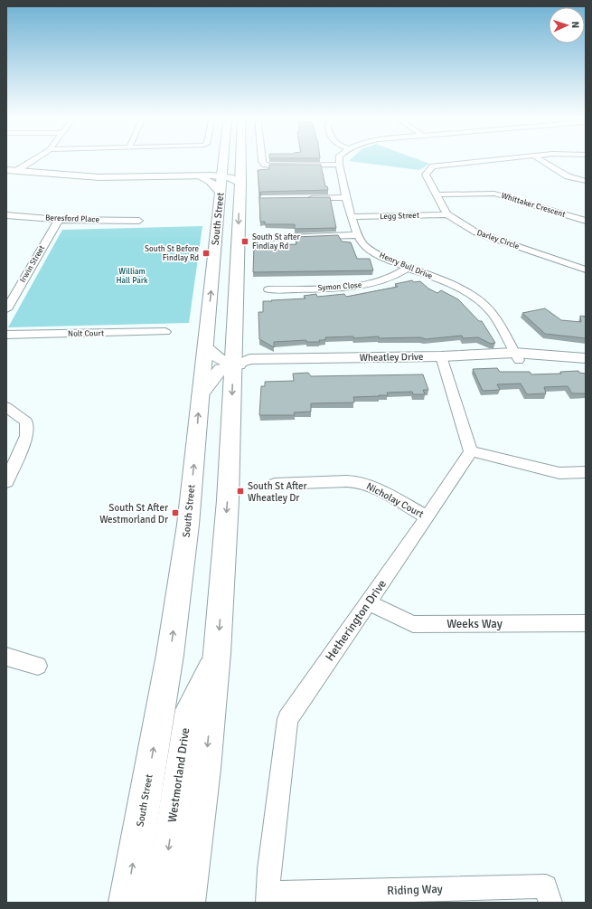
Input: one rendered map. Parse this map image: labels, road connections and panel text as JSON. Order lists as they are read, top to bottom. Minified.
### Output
{"streets":{"main road":["South Street"],"street":["Whittaker Crescent","Legg Street","Beresford Place","Darley Circle","Irwin Street","Henry Bull Drive","Symon Close","Nolt Court","Wheatley Drive","Nicholay Court","Hetherington Drive","Weeks Way","Westmorland Drive","Riding Way"]},"crossings":[["Whittaker Crescent","Darley Circle"],["Legg Street","Darley Circle"],["Legg Street","Henry Bull Drive"],["Beresford Place","Irwin Street"],["South Street","Wheatley Drive"],["South Street","Westmorland Drive"],["Henry Bull Drive","Symon Close"],["Henry Bull Drive","Wheatley Drive"],["Nicholay Court","Hetherington Drive"],["Hetherington Drive","Weeks Way"],["Hetherington Drive","Riding Way"]],"one_way":["Westmorland Drive"],"parks":["William Hall Park"],"places":{"transit":["South St after Findlay Rd","South St Before Findlay Rd","South St After Wheatley Dr","South St After Westmorland Dr"]},"north":"right"}
